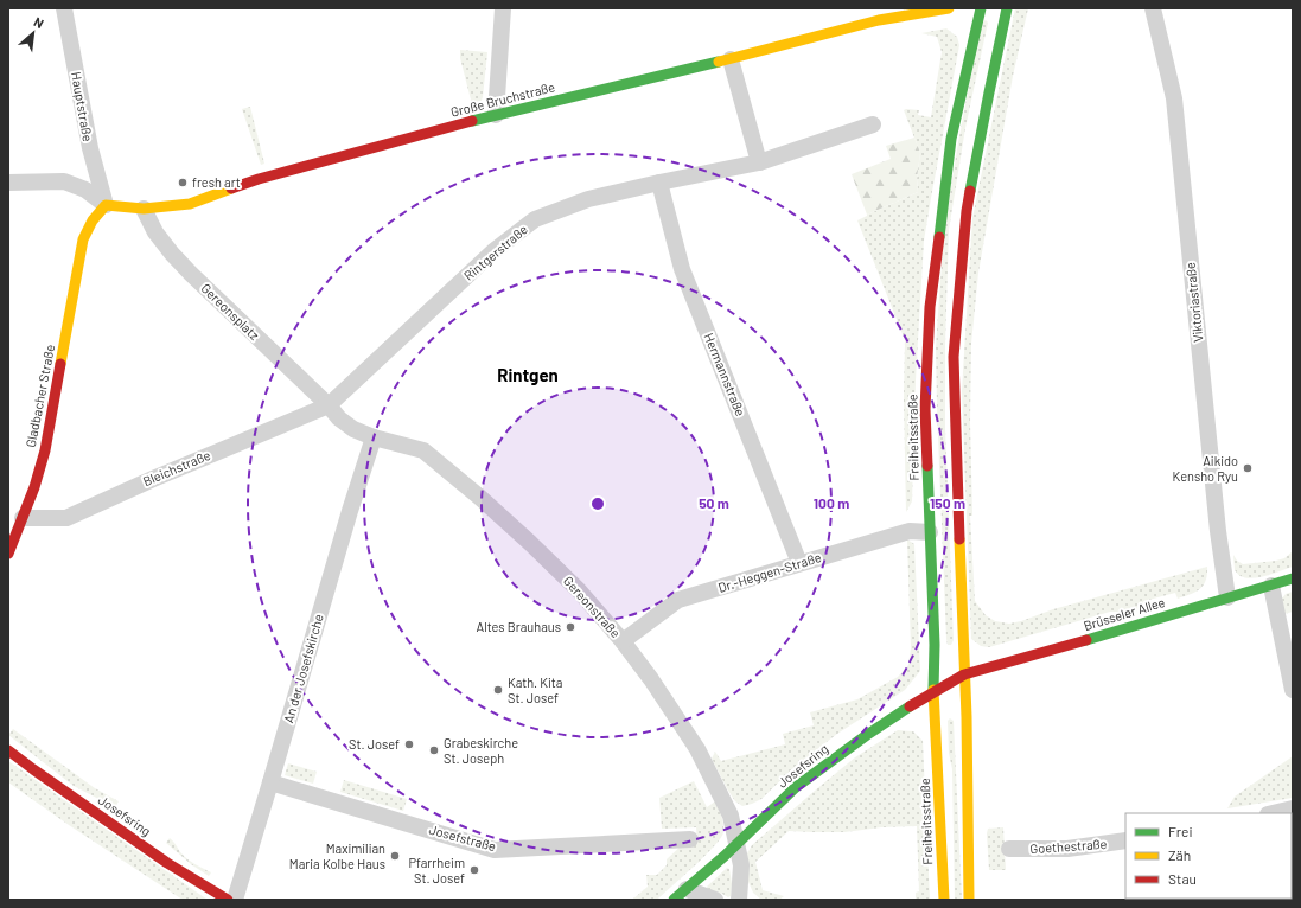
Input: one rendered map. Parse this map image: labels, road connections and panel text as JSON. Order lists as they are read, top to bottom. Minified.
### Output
{"streets":{"main road":["Große Bruchstraße","Gladbacher Straße","Freiheitsstraße","Brüsseler Allee","Josefsring"],"street":["Hauptstraße","Rintgerstraße","Viktoriastraße","Gereonsplatz","Hermannstraße","Bleichstraße","Dr.-Heggen-Straße","Gereonstraße","An der Josefskirche","Josefstraße","Goethestraße"]},"crossings":[["Große Bruchstraße","Hauptstraße"],["Große Bruchstraße","Gereonsplatz"],["Große Bruchstraße","Gladbacher Straße"],["Hauptstraße","Gladbacher Straße"],["Rintgerstraße","Gereonsplatz"],["Rintgerstraße","Hermannstraße"],["Rintgerstraße","Bleichstraße"],["Rintgerstraße","Gereonstraße"],["Viktoriastraße","Brüsseler Allee"],["Gereonsplatz","Bleichstraße"],["Gereonsplatz","Gereonstraße"],["Hermannstraße","Dr.-Heggen-Straße"],["Gladbacher Straße","Bleichstraße"],["Freiheitsstraße","Dr.-Heggen-Straße"],["Freiheitsstraße","Josefsring"],["Bleichstraße","Gereonstraße"],["Dr.-Heggen-Straße","Gereonstraße"],["Gereonstraße","An der Josefskirche"],["Gereonstraße","Josefsring"],["Brüsseler Allee","Josefsring"],["An der Josefskirche","Josefstraße"]],"districts":["Rintgen"],"places":["fresh art","Aikido Kensho Ryu","Altes Brauhaus","Kath. Kita St. Josef","St. Josef","Grabeskirche St. Joseph","Maximilian Maria Kolbe Haus","Pfarrheim St. Josef"],"legend":["Frei","Zäh","Stau"],"north":"top right","rings":["50 m","100 m","150 m"]}
